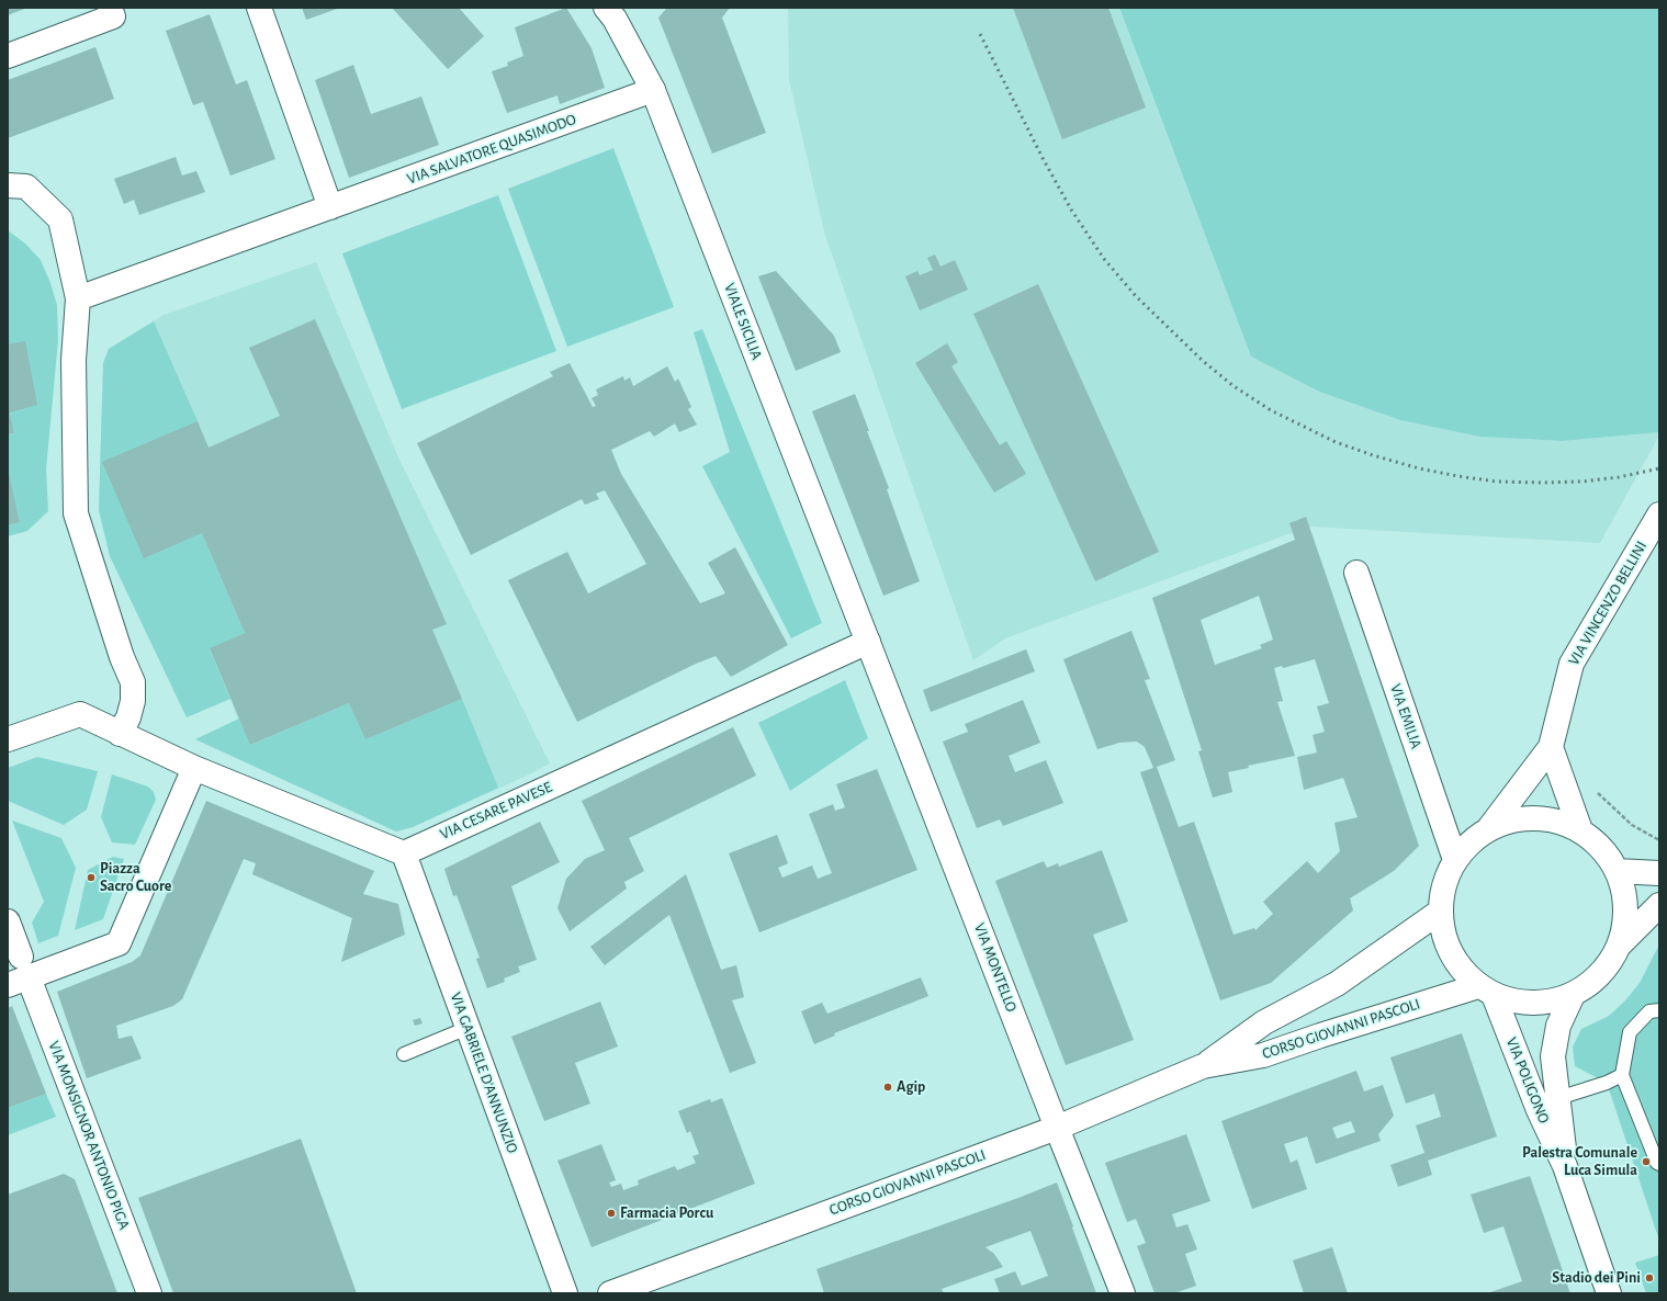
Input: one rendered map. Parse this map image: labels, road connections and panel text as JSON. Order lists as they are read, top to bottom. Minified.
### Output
{"streets":{"street":["VIA SALVATORE QUASIMODO","VIALE SICILIA","VIA VINCENZO BELLINI","VIA EMILIA","VIA CESARE PAVESE","VIA MONTELLO","CORSO GIOVANNI PASCOLI","VIA GABRIELE D'ANNUNZIO","VIA POLIGONO","VIA MONSIGNOR ANTONIO PIGA"]},"crossings":[["VIA SALVATORE QUASIMODO","VIALE SICILIA"],["VIALE SICILIA","VIA CESARE PAVESE"],["VIALE SICILIA","VIA MONTELLO"],["VIA CESARE PAVESE","VIA MONTELLO"],["VIA CESARE PAVESE","VIA GABRIELE D'ANNUNZIO"],["VIA MONTELLO","CORSO GIOVANNI PASCOLI"],["CORSO GIOVANNI PASCOLI","VIA POLIGONO"]],"places":["Piazza Sacro Cuore","Agip","Palestra Comunale Luca Simula","Farmacia Porcu","Stadio dei Pini"]}
